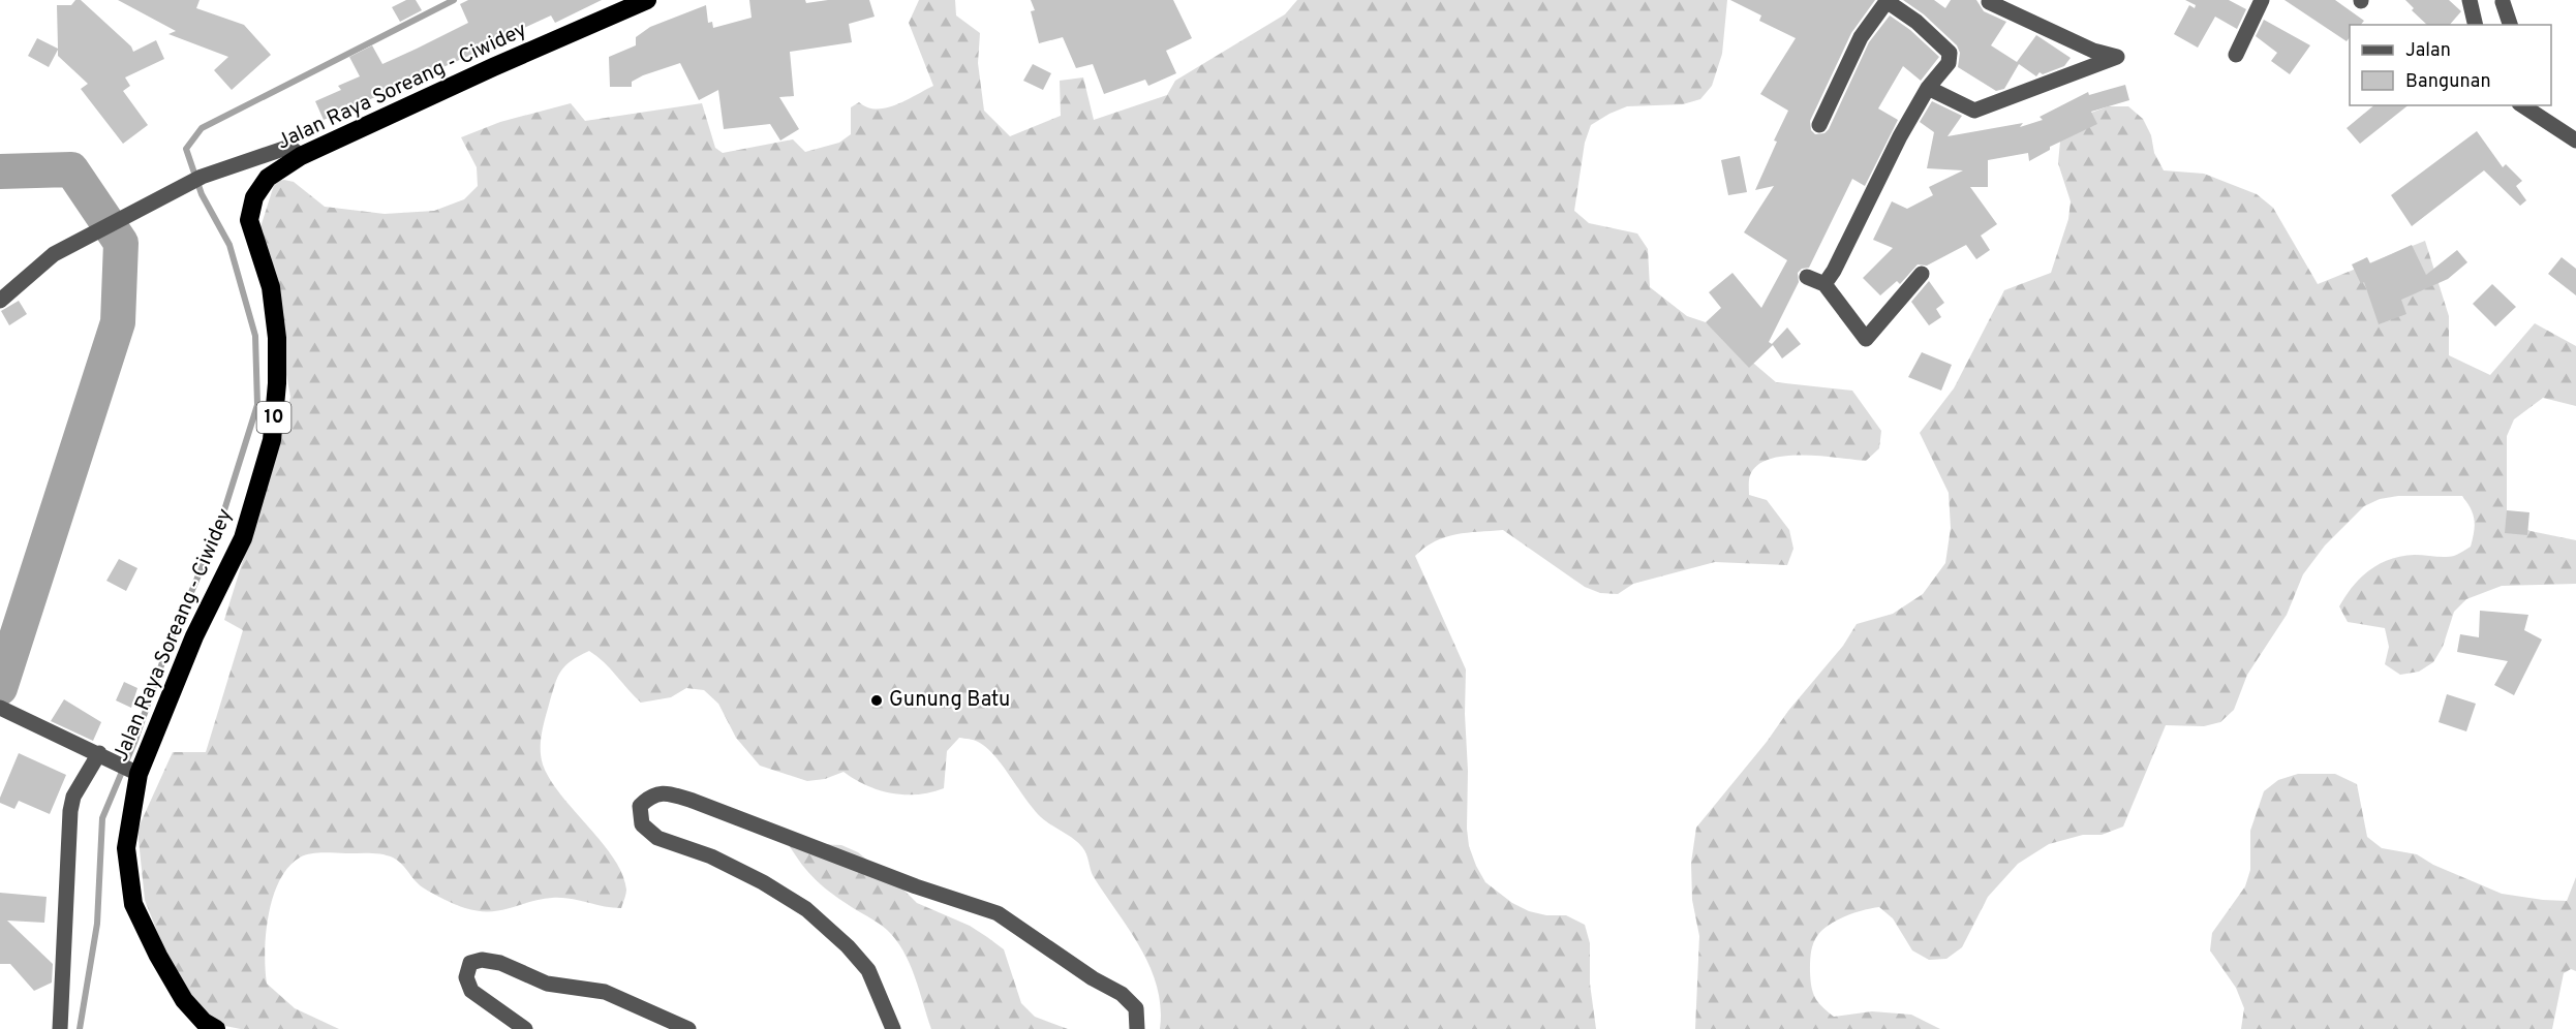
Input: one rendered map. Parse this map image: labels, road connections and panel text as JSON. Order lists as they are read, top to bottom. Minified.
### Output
{"streets":{"highway":["Jalan Raya Soreang - Ciwidey","10"]},"places":["Gunung Batu"],"legend":["Jalan","Bangunan"]}
